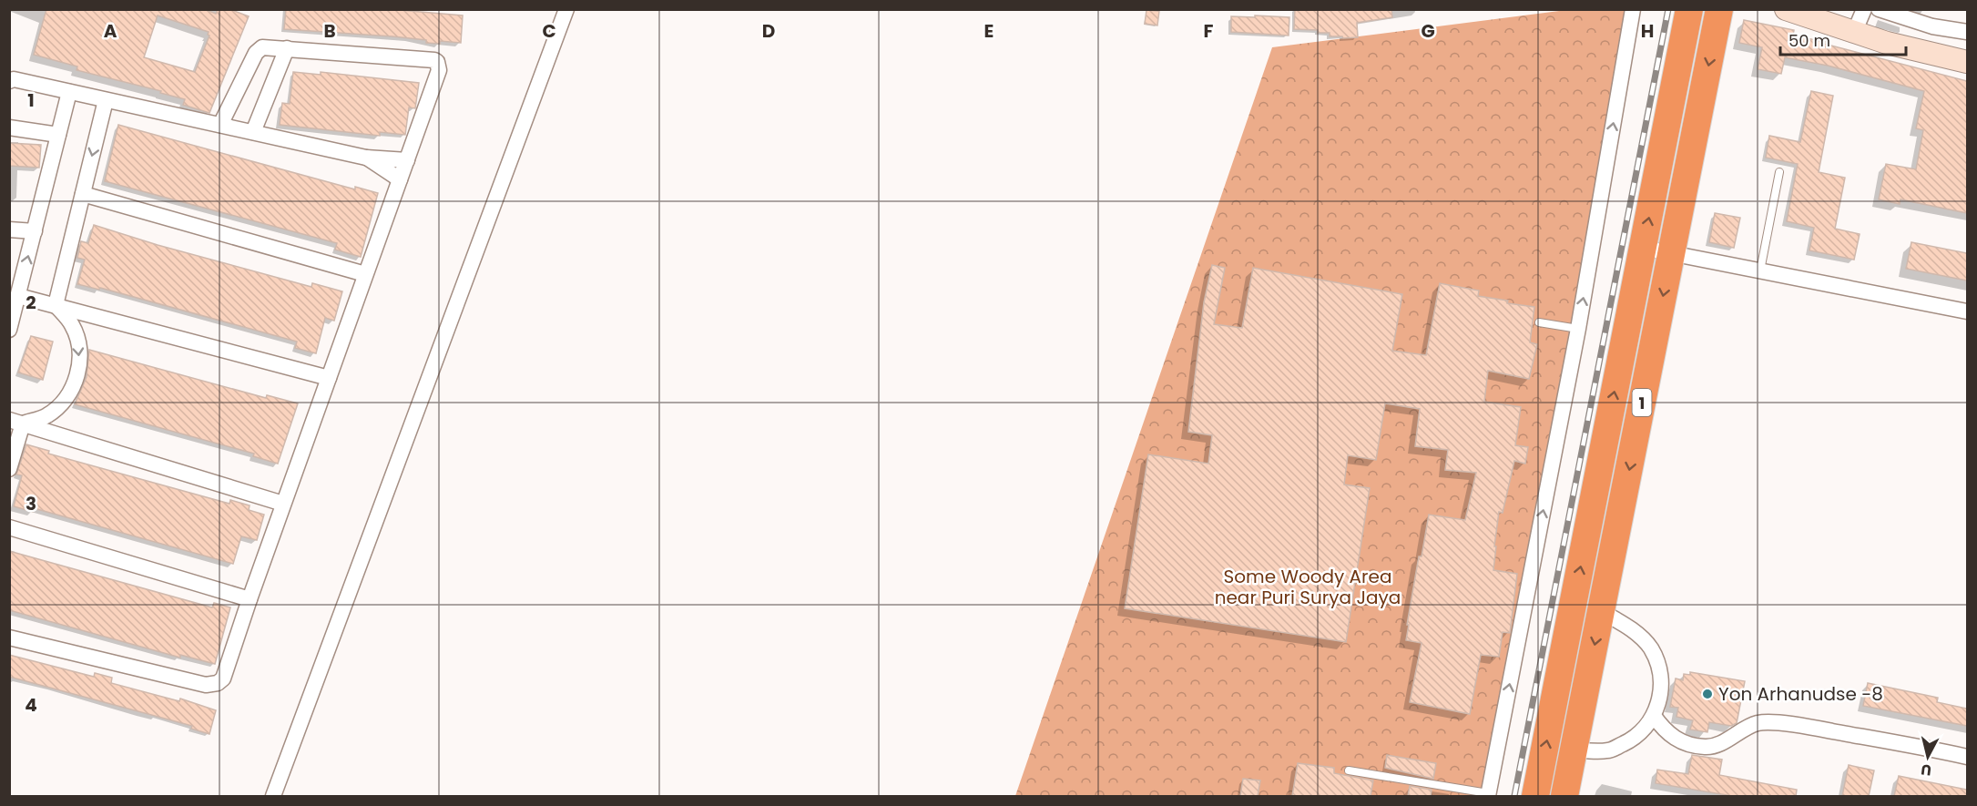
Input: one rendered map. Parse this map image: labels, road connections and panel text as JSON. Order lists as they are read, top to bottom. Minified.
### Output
{"streets":{"highway":["1"]},"parks":["Some Woody Area near Puri Surya Jaya"],"places":["Yon Arhanudse -8"],"scale_bar":"50 m","north":"bottom","grid":{"columns":["A","B","C","D","E","F","G","H"],"rows":["1","2","3","4"]}}
